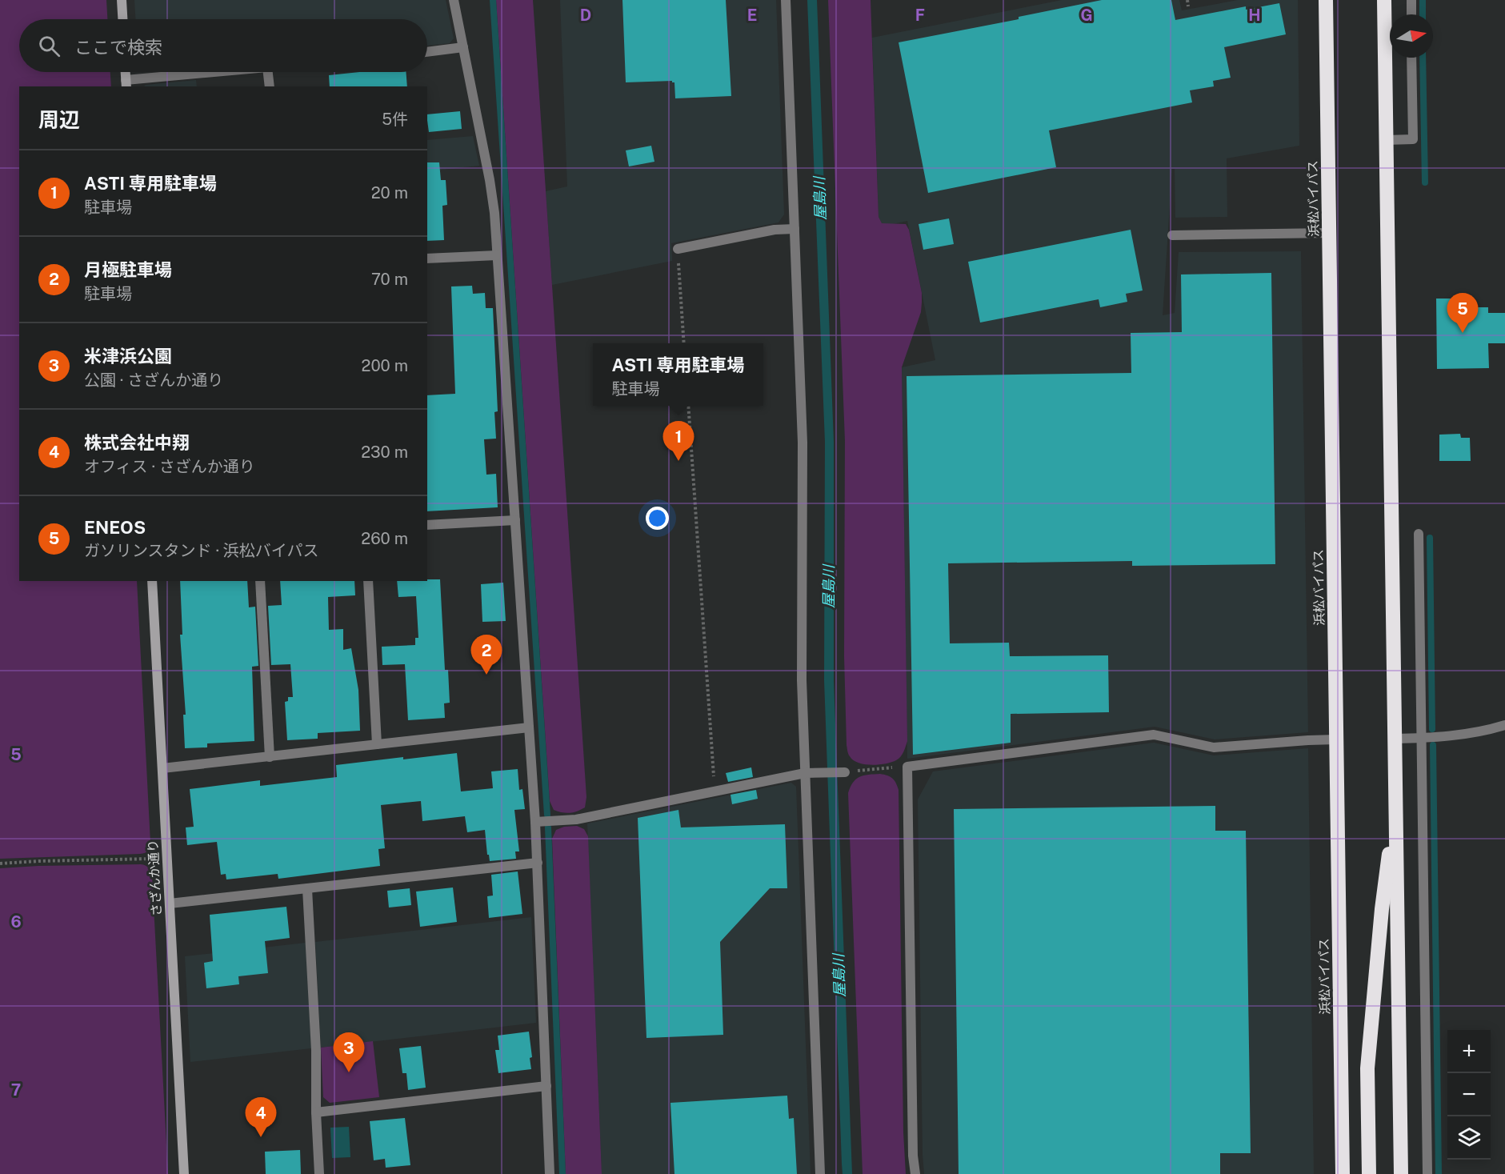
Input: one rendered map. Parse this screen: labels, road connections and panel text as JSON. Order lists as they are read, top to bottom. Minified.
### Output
{"streets":{"highway":["浜松バイパス"],"street":["さざんか通り"]},"water":["屋島川"],"north":"right","page":{"search":"ここで検索","heading":["周辺","5件"],"list":[{"mark":"1","name":"ASTI 専用駐車場","note":"駐車場","value":"20 m"},{"mark":"2","name":"月極駐車場","note":"駐車場","value":"70 m"},{"mark":"3","name":"米津浜公園","note":"公園 · さざんか通り","value":"200 m"},{"mark":"4","name":"株式会社中翔","note":"オフィス · さざんか通り","value":"230 m"},{"mark":"5","name":"ENEOS","note":"ガソリンスタンド · 浜松バイパス","value":"260 m"}],"pins":["5","1","2","3","4"],"popup":["ASTI 専用駐車場","駐車場"],"map_buttons":["+","−"]},"grid":{"columns":["D","E","F","G","H"],"rows":["5","6","7"]}}
